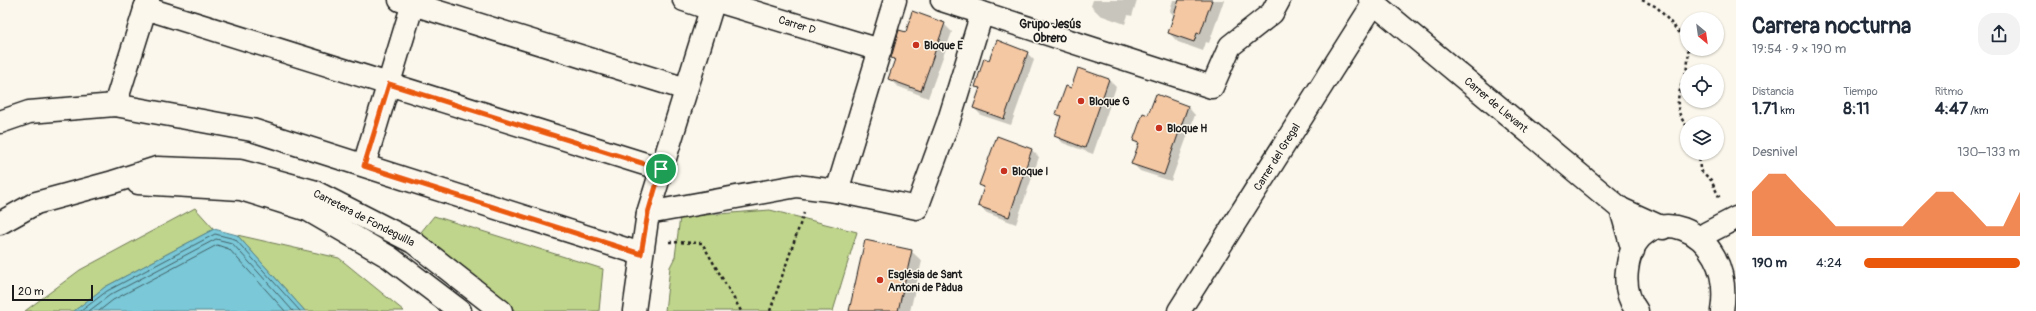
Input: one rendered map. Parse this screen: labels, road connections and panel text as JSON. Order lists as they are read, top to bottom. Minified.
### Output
{"streets":{"street":["Carrer D","Carrer de Llevant","Carrer del Gregal","Carretera de Fondeguilla"]},"crossings":[["Carrer de Llevant","Carrer del Gregal"]],"districts":["Grupo Jesús Obrero"],"places":["Bloque E","Bloque G","Bloque H","Bloque I","Església de Sant Antoni de Pàdua"],"scale_bar":"20 m","north":"bottom right","page":{"heading":["Carrera nocturna","19:54 · 9 × 190 m"],"stats":[["Distancia","1.71 km"],["Tiempo","8:11"],["Ritmo","4:47 /km"]],"chart":["Desnivel","130–133 m"],"list":[{"name":"190 m","note":"4:24"}],"scale":"20 m"}}
